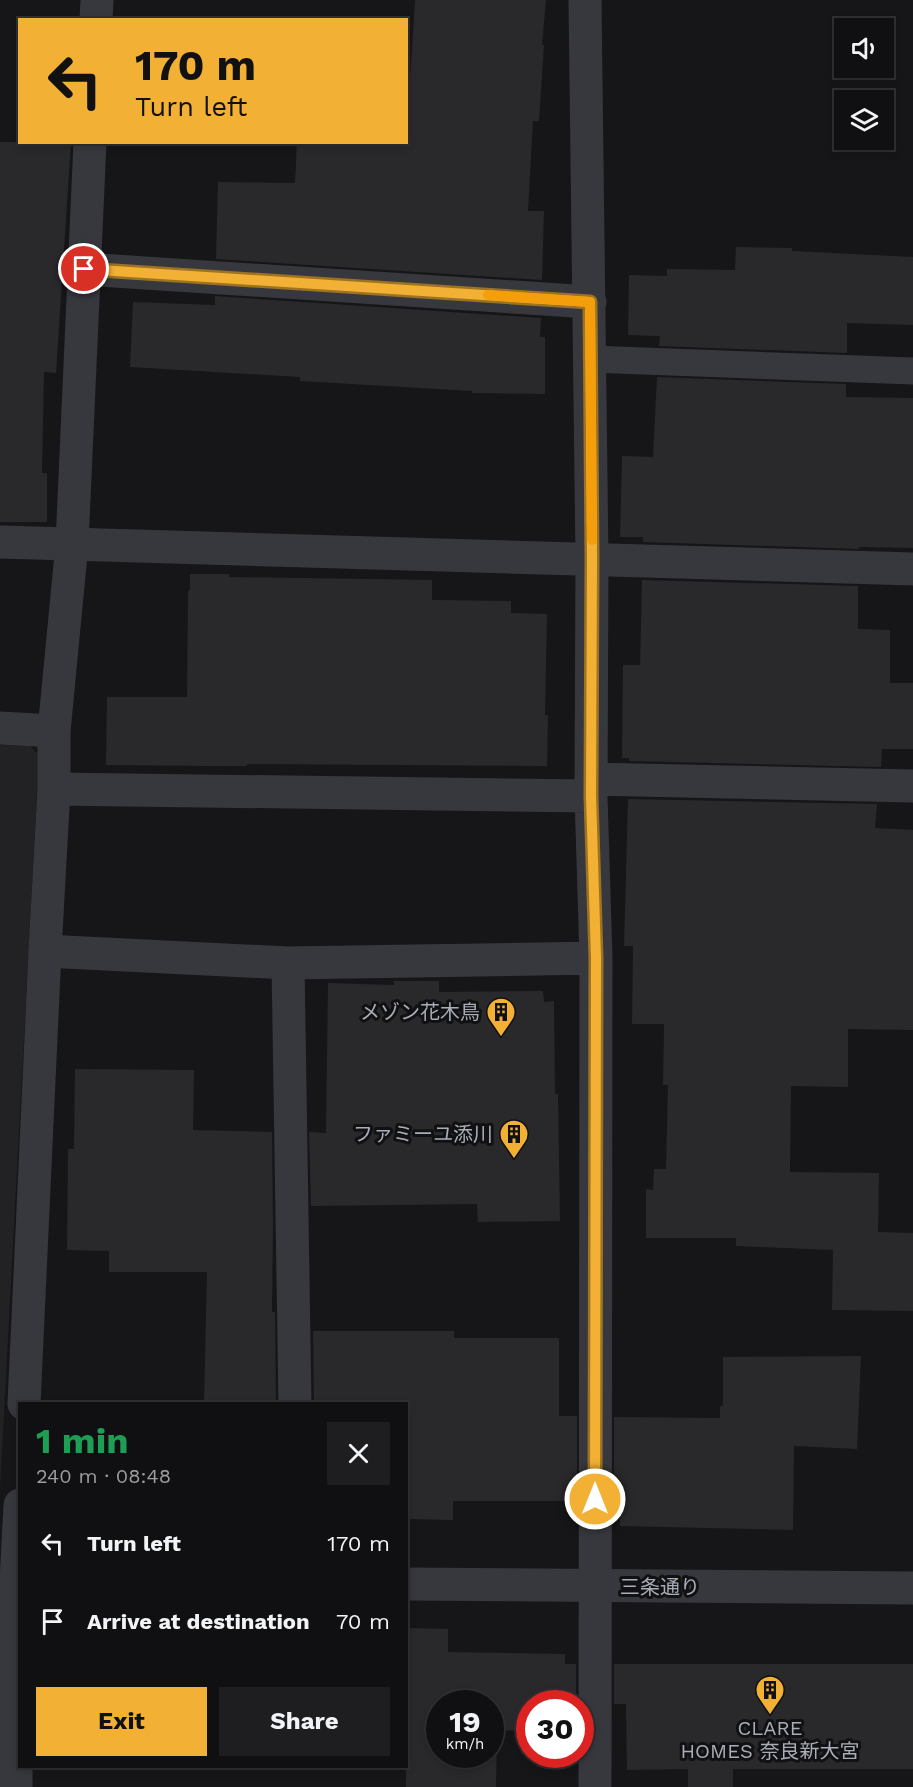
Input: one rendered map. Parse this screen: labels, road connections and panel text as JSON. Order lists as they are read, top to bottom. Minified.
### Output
{"streets":{"street":["三条通り"]},"places":{"building":["メゾン花木鳥","ファミーユ添川","CLARE HOMES 奈良新大宮"]},"page":{"turn":["170 m","Turn left"],"heading":["1 min","240 m · 08:48"],"list":[{"name":"Turn left","value":"170 m"},{"name":"Arrive at destination","value":"70 m"}],"buttons":["Exit","Share"],"speed":"19 km/h","limit":"30"}}
